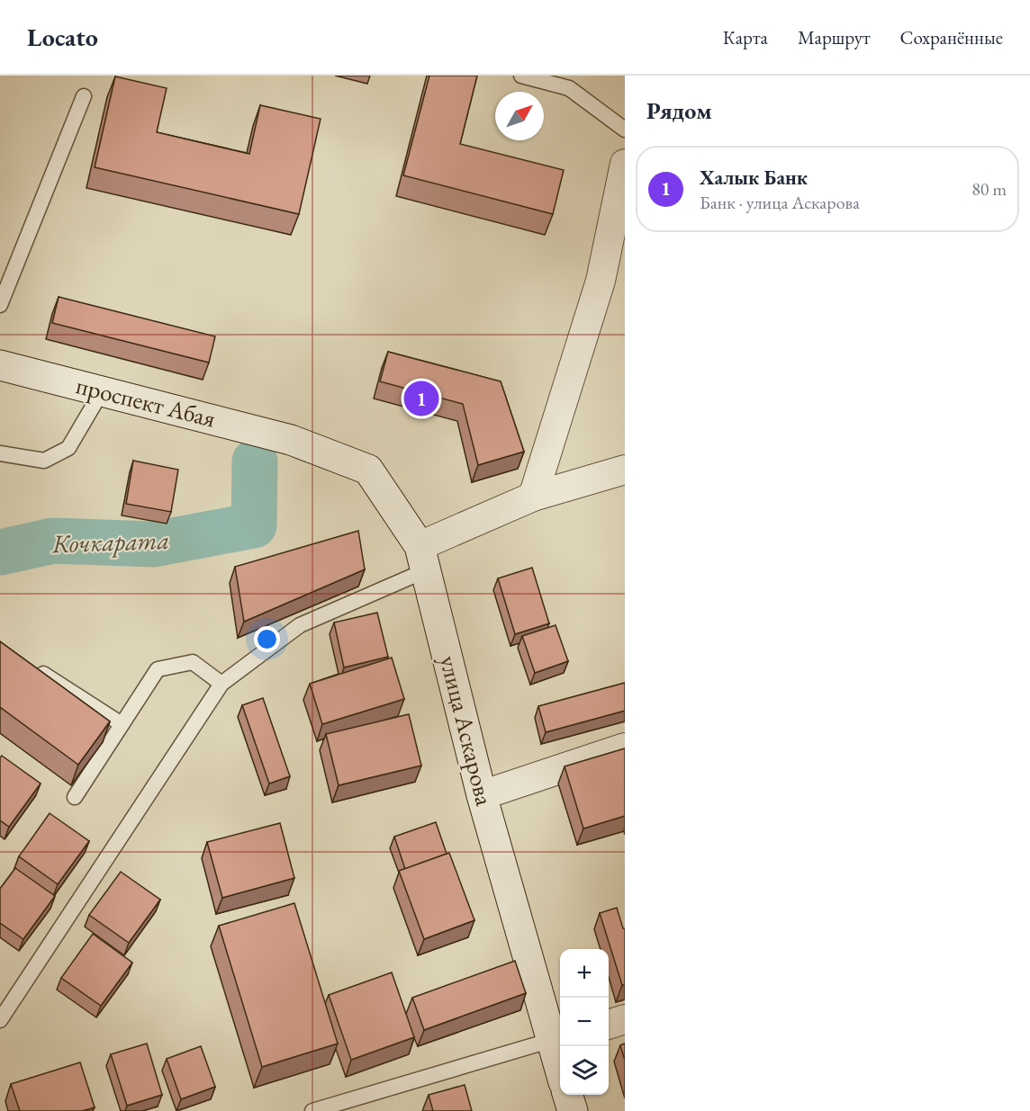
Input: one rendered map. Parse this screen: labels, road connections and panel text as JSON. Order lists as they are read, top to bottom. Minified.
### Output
{"streets":{"main road":["проспект Абая","улица Аскарова"]},"crossings":[["проспект Абая","улица Аскарова"]],"water":["Кочкарата"],"north":"top right","page":{"header":"Locato","nav":["Карта","Маршрут","Сохранённые"],"heading":"Рядом","list":[{"mark":"1","name":"Халык Банк","note":"Банк · улица Аскарова","value":"80 m"}],"pins":"1","map_buttons":["+","−"]}}
